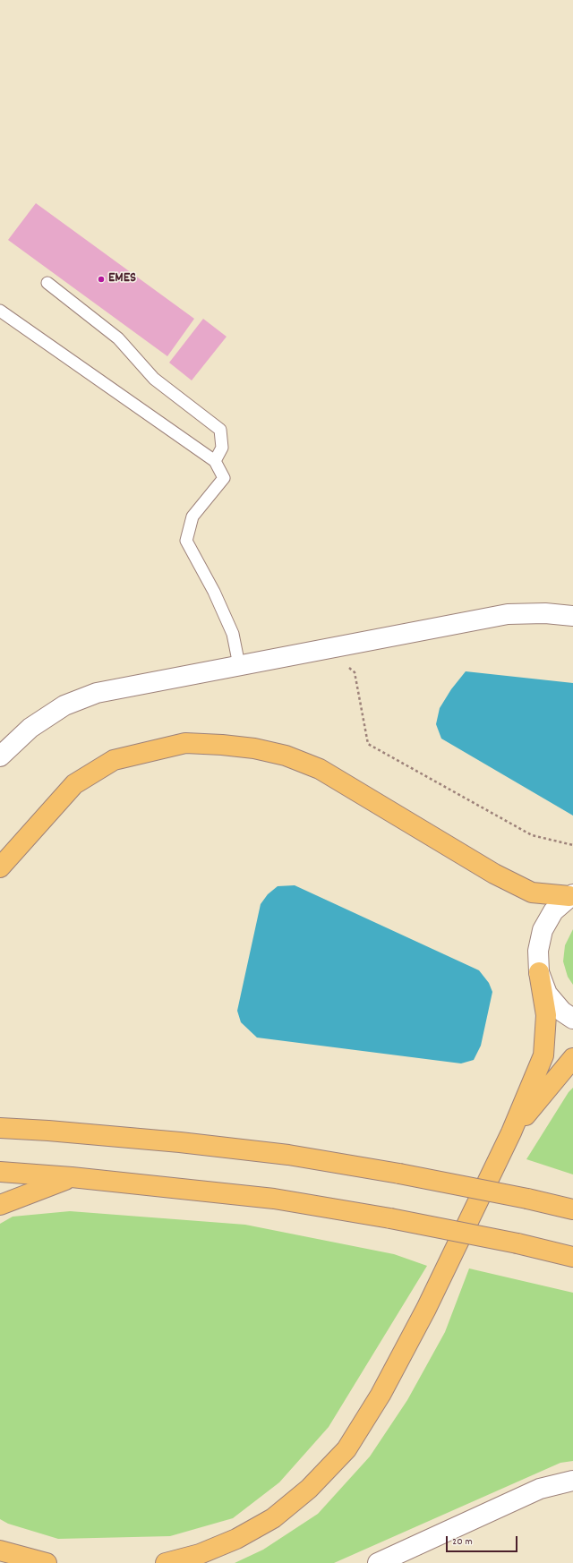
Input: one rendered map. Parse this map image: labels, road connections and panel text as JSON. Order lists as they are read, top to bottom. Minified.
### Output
{"places":["EMES"],"scale_bar":"20 m"}
